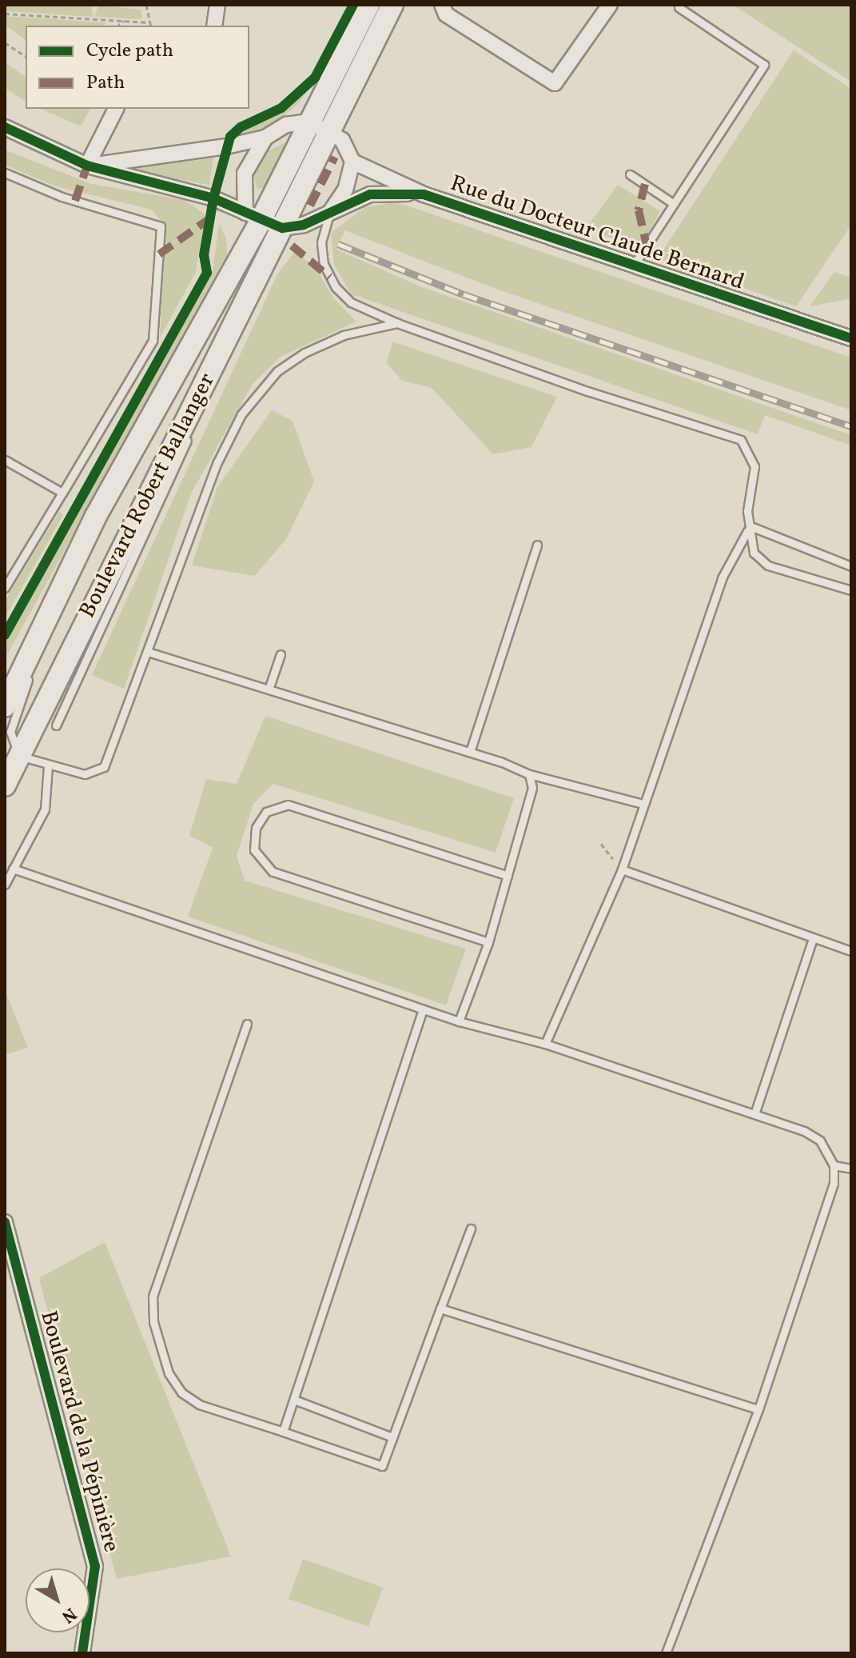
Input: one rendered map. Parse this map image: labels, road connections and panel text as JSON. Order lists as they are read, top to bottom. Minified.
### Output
{"streets":{"main road":["Boulevard Robert Ballanger"],"street":["Rue du Docteur Claude Bernard","Boulevard de la Pépinière"]},"crossings":[["Rue du Docteur Claude Bernard","Boulevard Robert Ballanger"]],"legend":["Cycle path","Path"],"north":"bottom right"}
